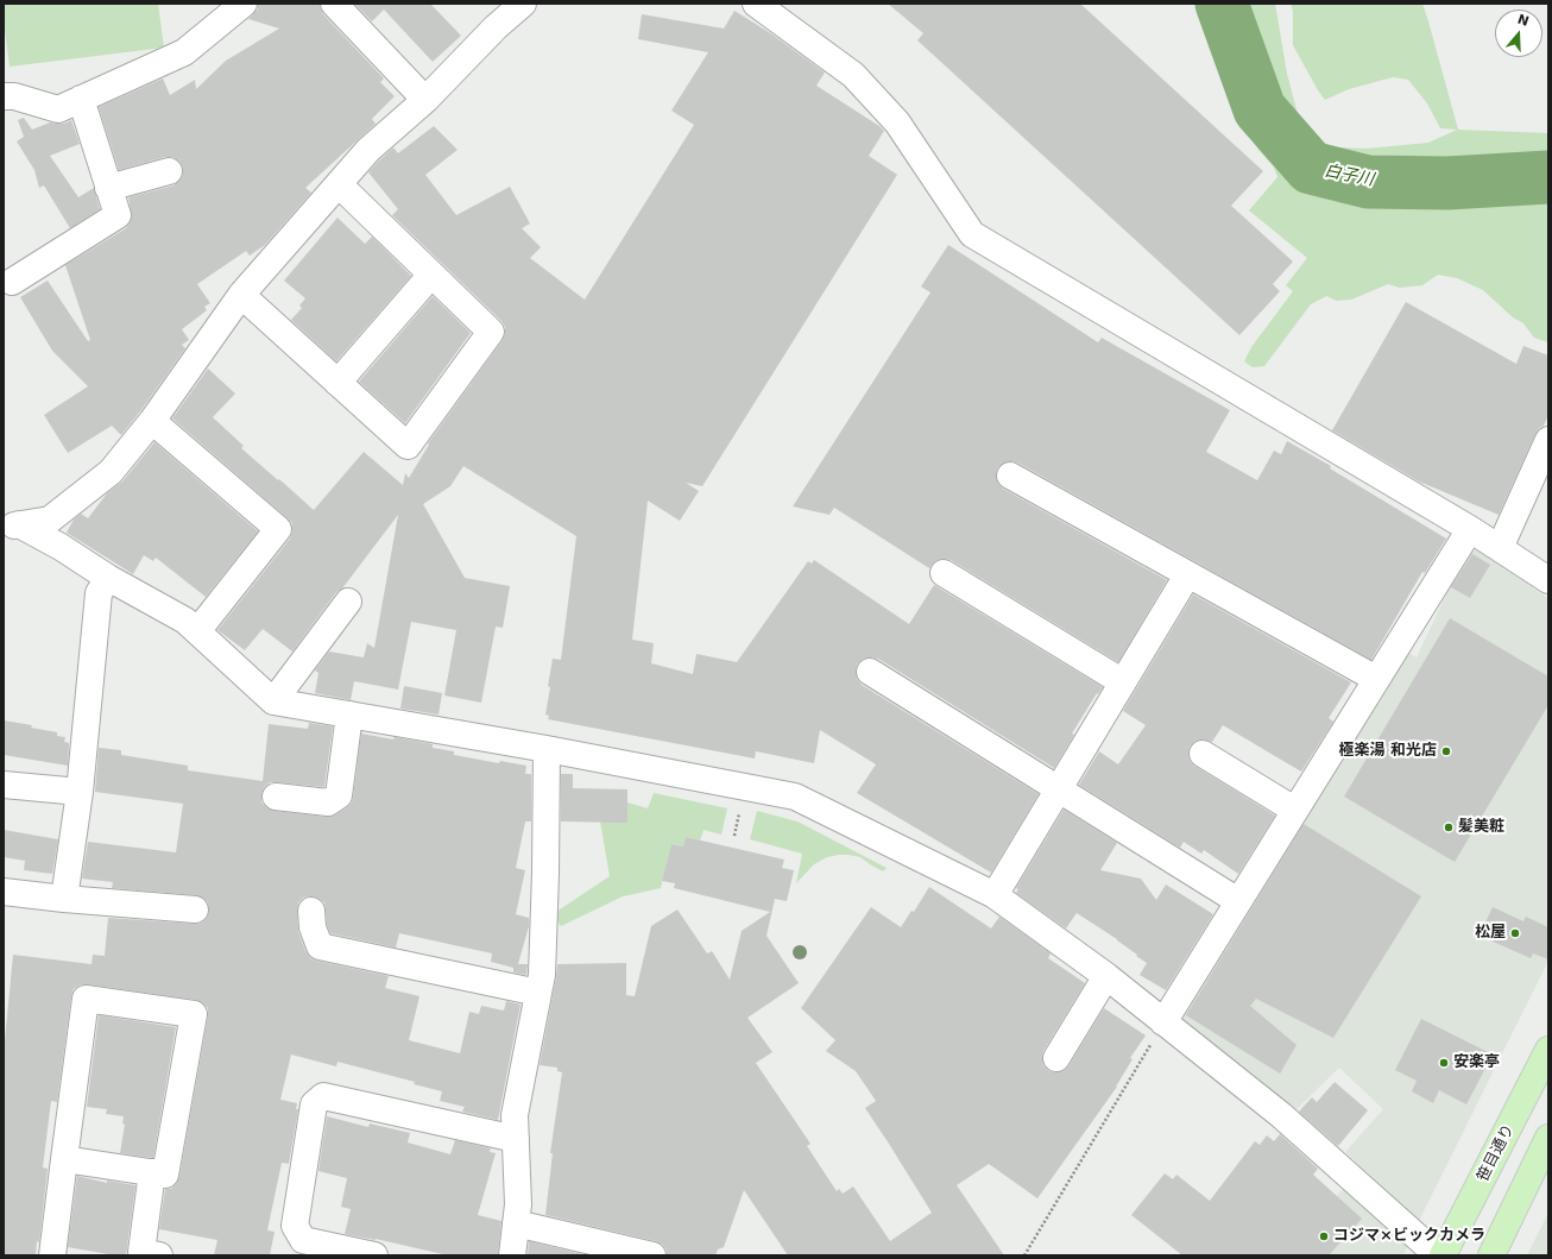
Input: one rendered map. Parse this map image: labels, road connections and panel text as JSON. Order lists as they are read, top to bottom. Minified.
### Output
{"streets":{"main road":["笹目通り"]},"water":["白子川"],"places":["極楽湯 和光店","髪美粧","松屋","安楽亭","コジマ×ビックカメラ"],"north":"top"}
